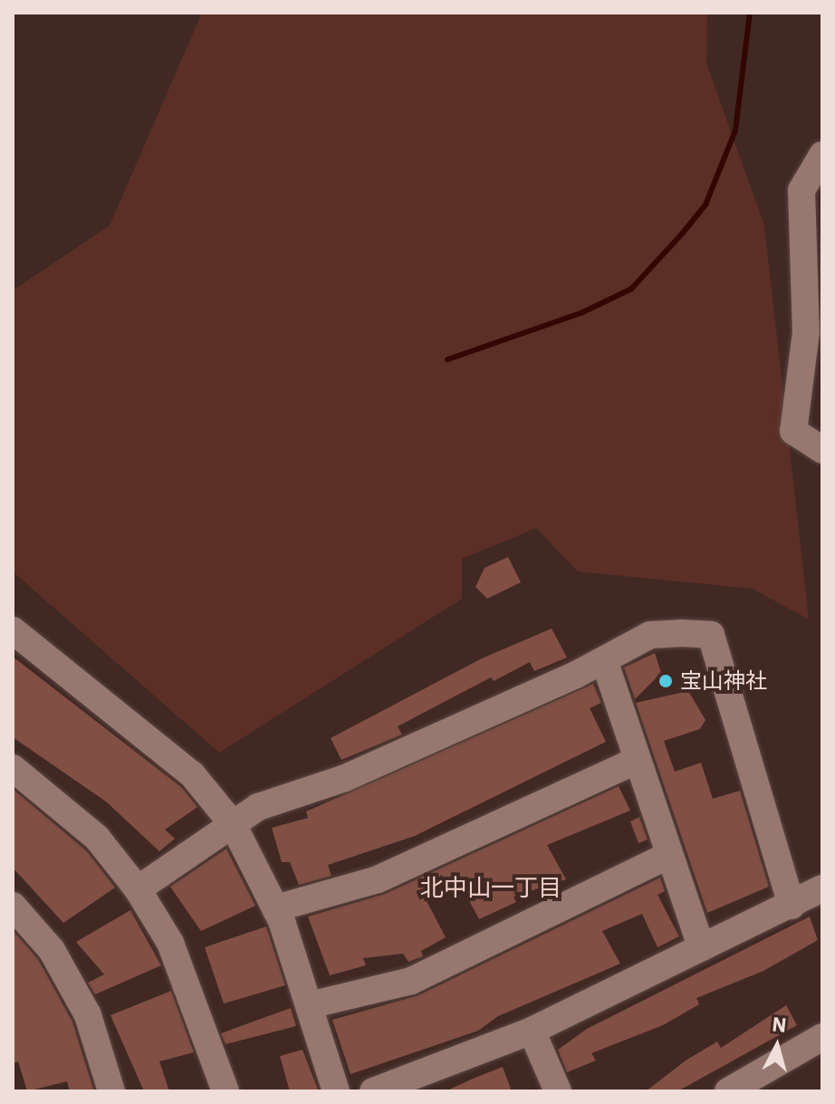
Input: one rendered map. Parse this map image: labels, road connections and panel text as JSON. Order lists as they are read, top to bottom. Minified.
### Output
{"districts":["北中山一丁目"],"places":["宝山神社"],"north":"top"}
